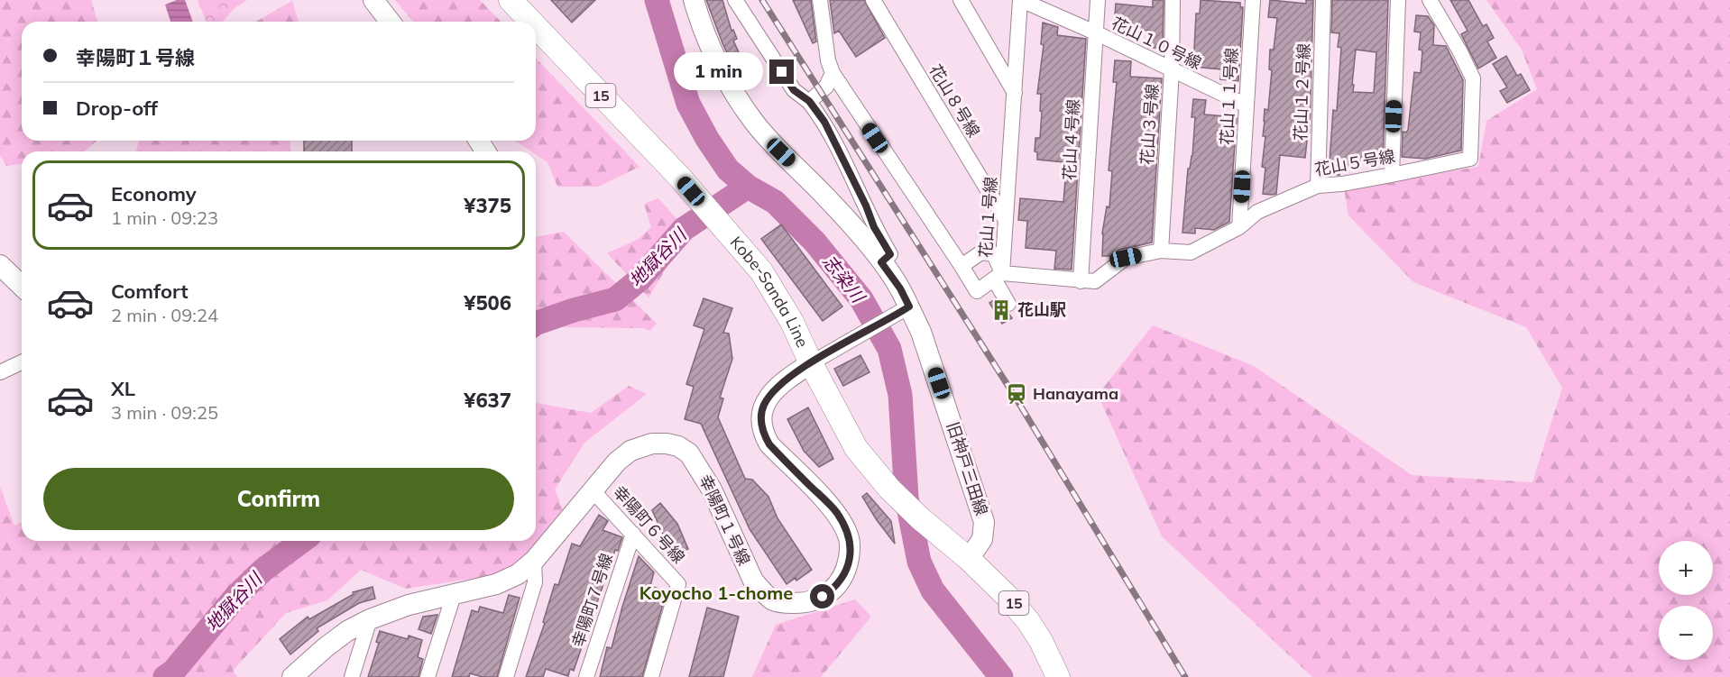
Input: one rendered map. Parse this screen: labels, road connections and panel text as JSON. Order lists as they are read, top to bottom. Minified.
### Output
{"streets":{"main road":["15","Kobe-Sanda Line"],"street":["花山１０号線","花山１２号線","花山１１号線","花山８号線","花山３号線","花山４号線","花山５号線","花山１号線","旧神戸三田線","幸陽町１号線","幸陽町６号線","幸陽町７号線"]},"crossings":[["花山１０号線","花山１１号線"],["花山１０号線","花山３号線"],["花山１０号線","花山４号線"],["花山１０号線","花山１号線"],["花山１２号線","花山５号線"],["花山１１号線","花山５号線"],["花山８号線","花山１号線"],["花山３号線","花山５号線"],["花山４号線","花山５号線"],["花山５号線","花山１号線"],["Kobe-Sanda Line","旧神戸三田線"],["Kobe-Sanda Line","幸陽町１号線"],["旧神戸三田線","幸陽町１号線"],["幸陽町１号線","幸陽町６号線"],["幸陽町６号線","幸陽町７号線"]],"districts":["Koyocho 1-chome"],"water":["地獄谷川","志染川"],"places":{"building":["花山駅"],"station":["Hanayama"]},"page":{"banner":["幸陽町１号線","Drop-off"],"bubble":"1 min","list":[{"name":"Economy","note":"1 min · 09:23","value":"¥375"},{"name":"Comfort","note":"2 min · 09:24","value":"¥506"},{"name":"XL","note":"3 min · 09:25","value":"¥637"}],"buttons":"Confirm","map_buttons":["+","−"]}}
